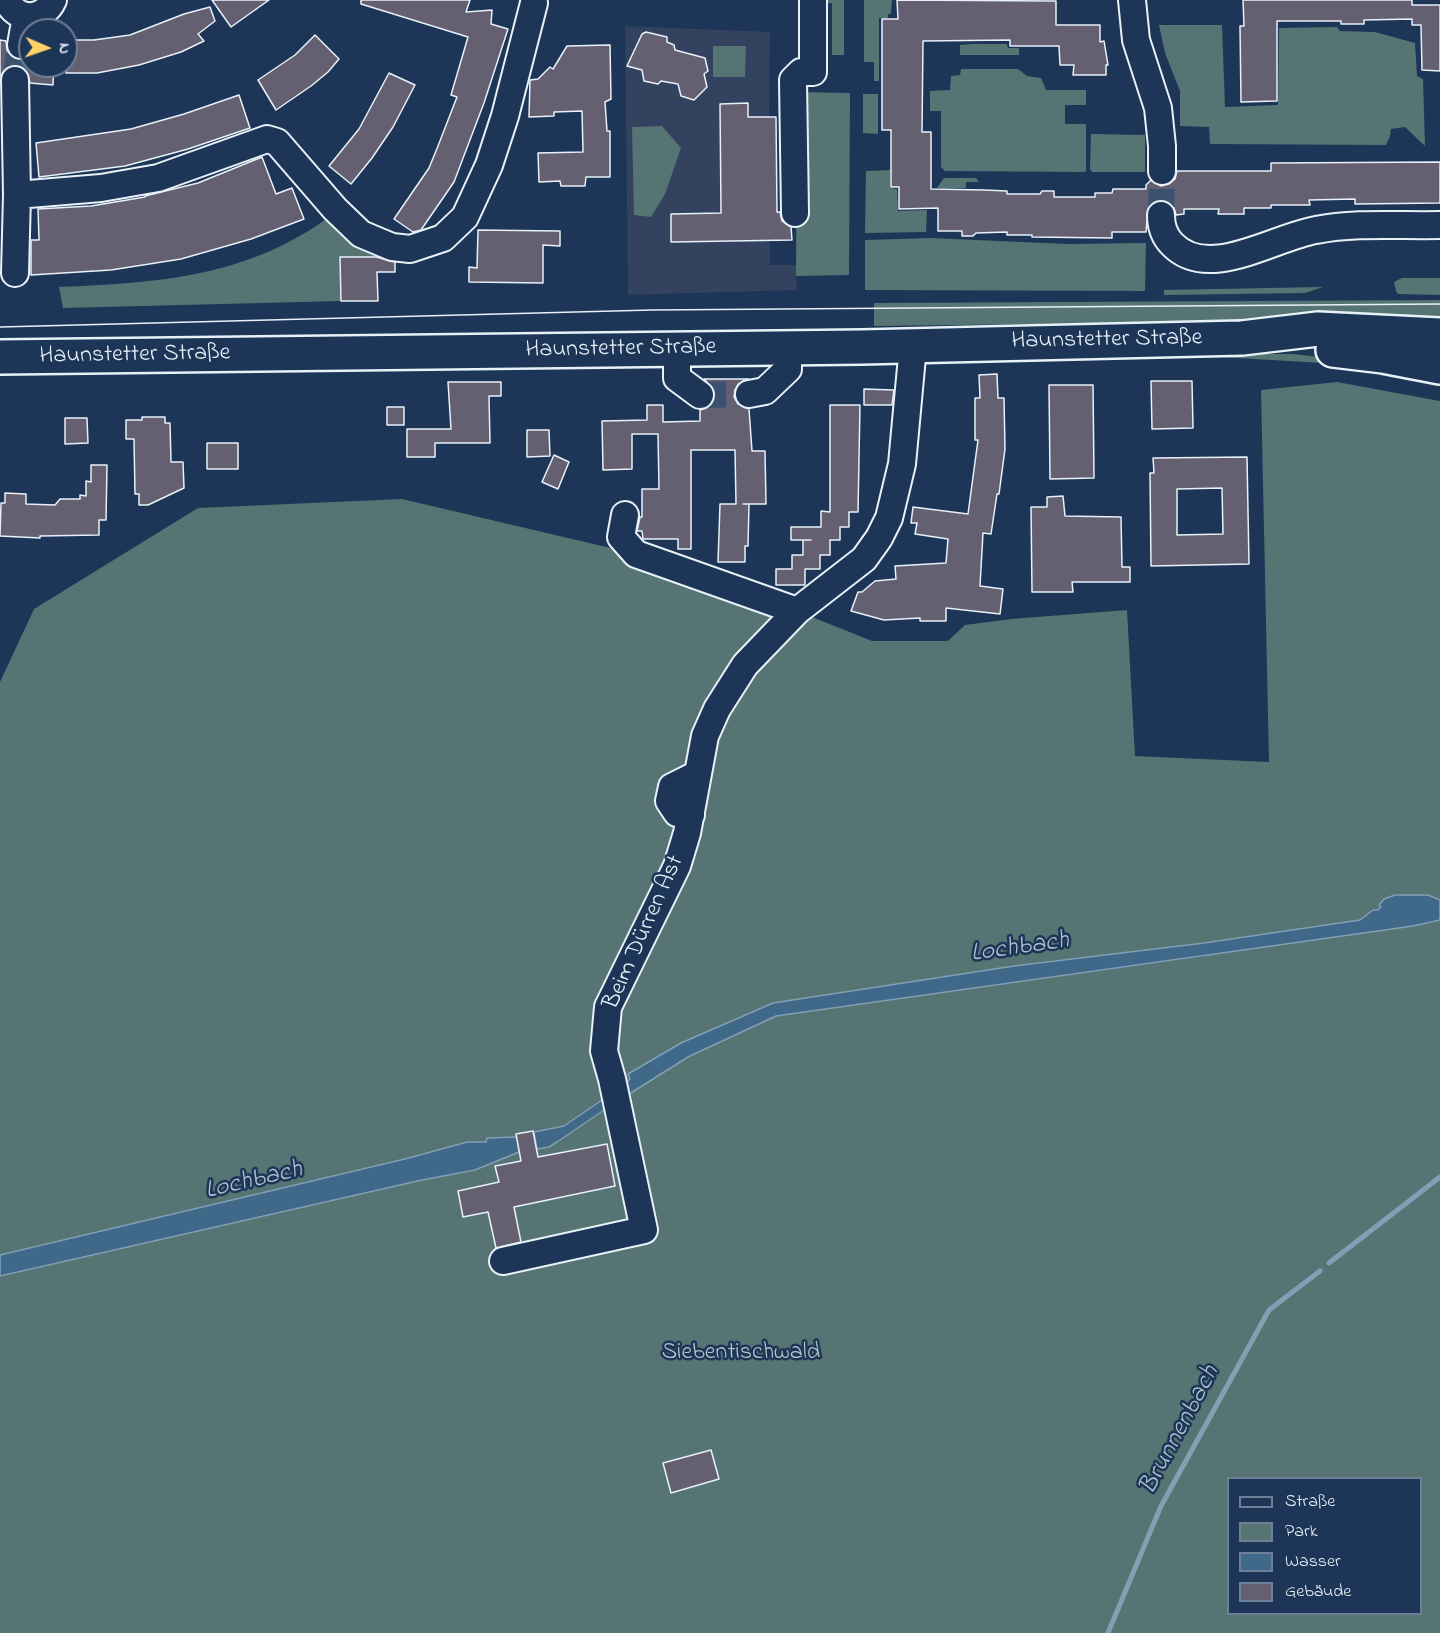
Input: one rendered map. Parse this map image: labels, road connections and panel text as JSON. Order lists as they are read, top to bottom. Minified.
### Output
{"streets":{"main road":["Haunstetter Straße"],"street":["Beim Dürren Ast"]},"crossings":[["Haunstetter Straße","Beim Dürren Ast"]],"water":["Lochbach","Brunnenbach"],"parks":["Siebentischwald"],"legend":["Straße","Park","Wasser","Gebäude"],"north":"right"}
